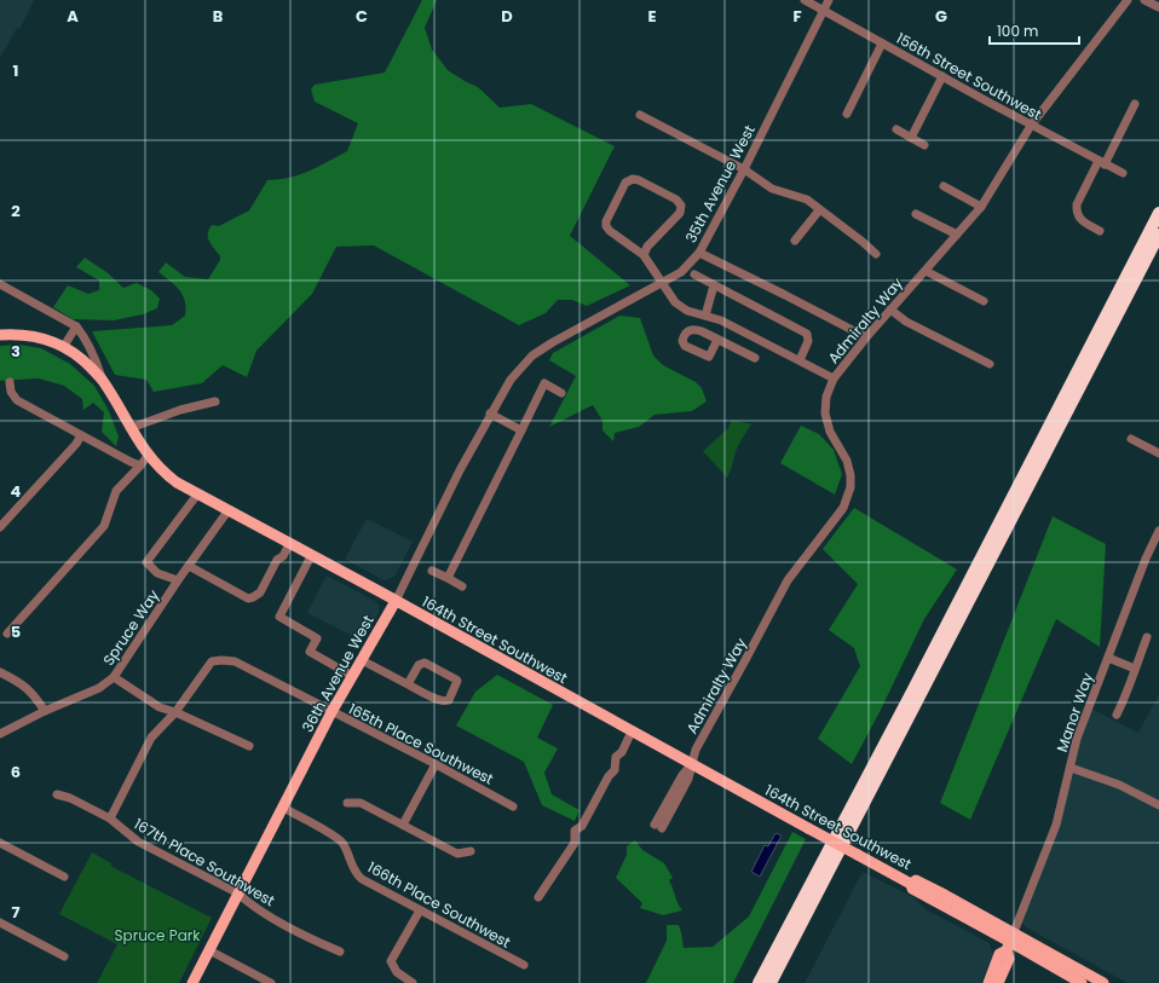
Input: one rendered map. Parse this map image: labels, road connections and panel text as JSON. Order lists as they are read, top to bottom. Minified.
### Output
{"streets":{"main road":["164th Street Southwest","36th Avenue West"],"street":["156th Street Southwest","35th Avenue West","Admiralty Way","Spruce Way","Manor Way","165th Place Southwest","167th Place Southwest","166th Place Southwest"]},"crossings":[["156th Street Southwest","35th Avenue West"],["156th Street Southwest","Admiralty Way"],["35th Avenue West","36th Avenue West"],["Admiralty Way","164th Street Southwest"],["Spruce Way","164th Street Southwest"],["164th Street Southwest","36th Avenue West"],["164th Street Southwest","Manor Way"],["36th Avenue West","165th Place Southwest"],["36th Avenue West","167th Place Southwest"],["36th Avenue West","166th Place Southwest"]],"parks":["Spruce Park"],"scale_bar":"100 m","grid":{"columns":["A","B","C","D","E","F","G"],"rows":["1","2","3","4","5","6","7"]}}
